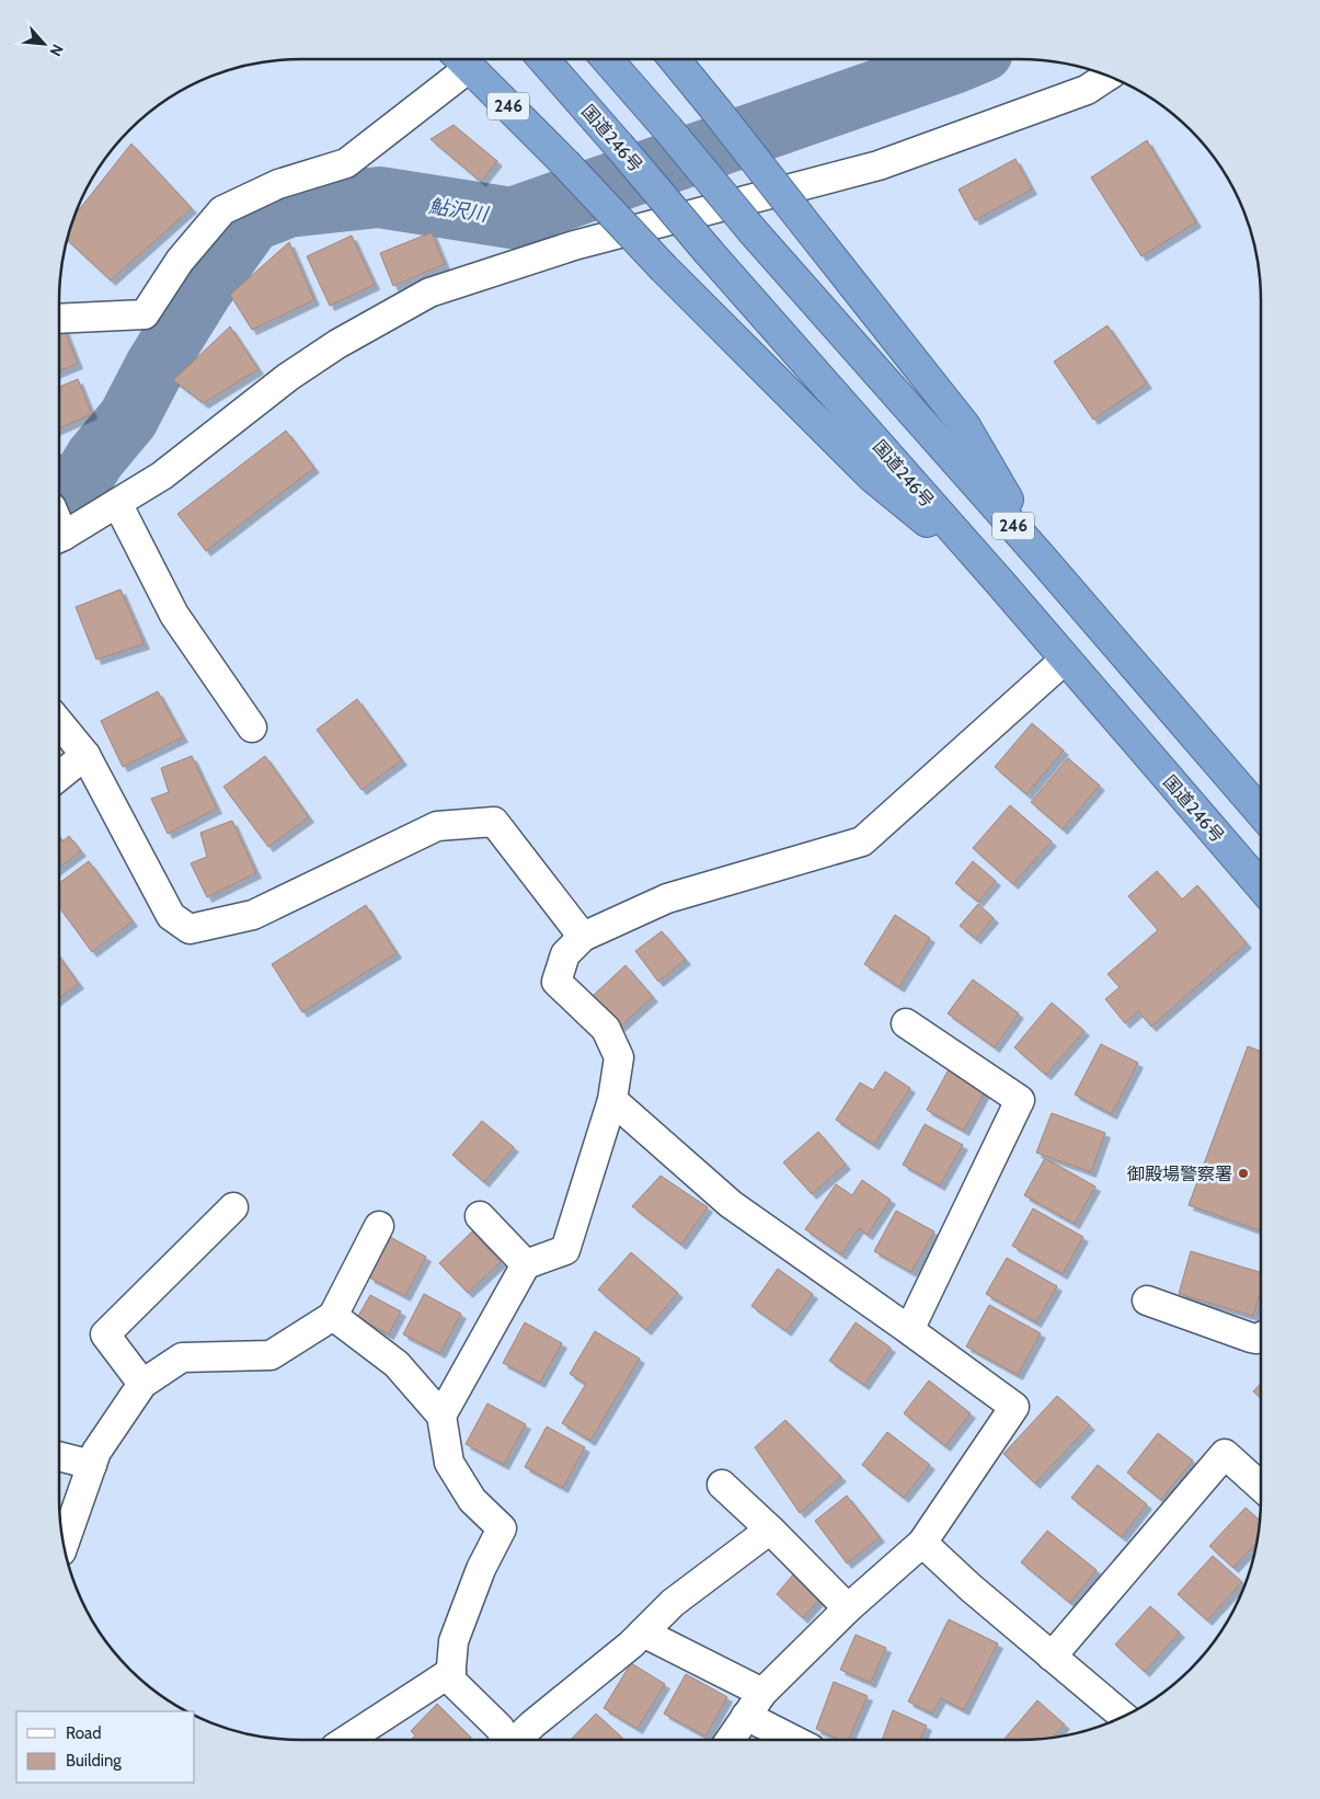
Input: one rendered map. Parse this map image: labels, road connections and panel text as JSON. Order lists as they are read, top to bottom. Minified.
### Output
{"streets":{"highway":["246","国道246号"]},"crossings":[["246","国道246号"]],"water":["鮎沢川"],"places":["御殿場警察署"],"legend":["Road","Building"],"north":"bottom right"}
